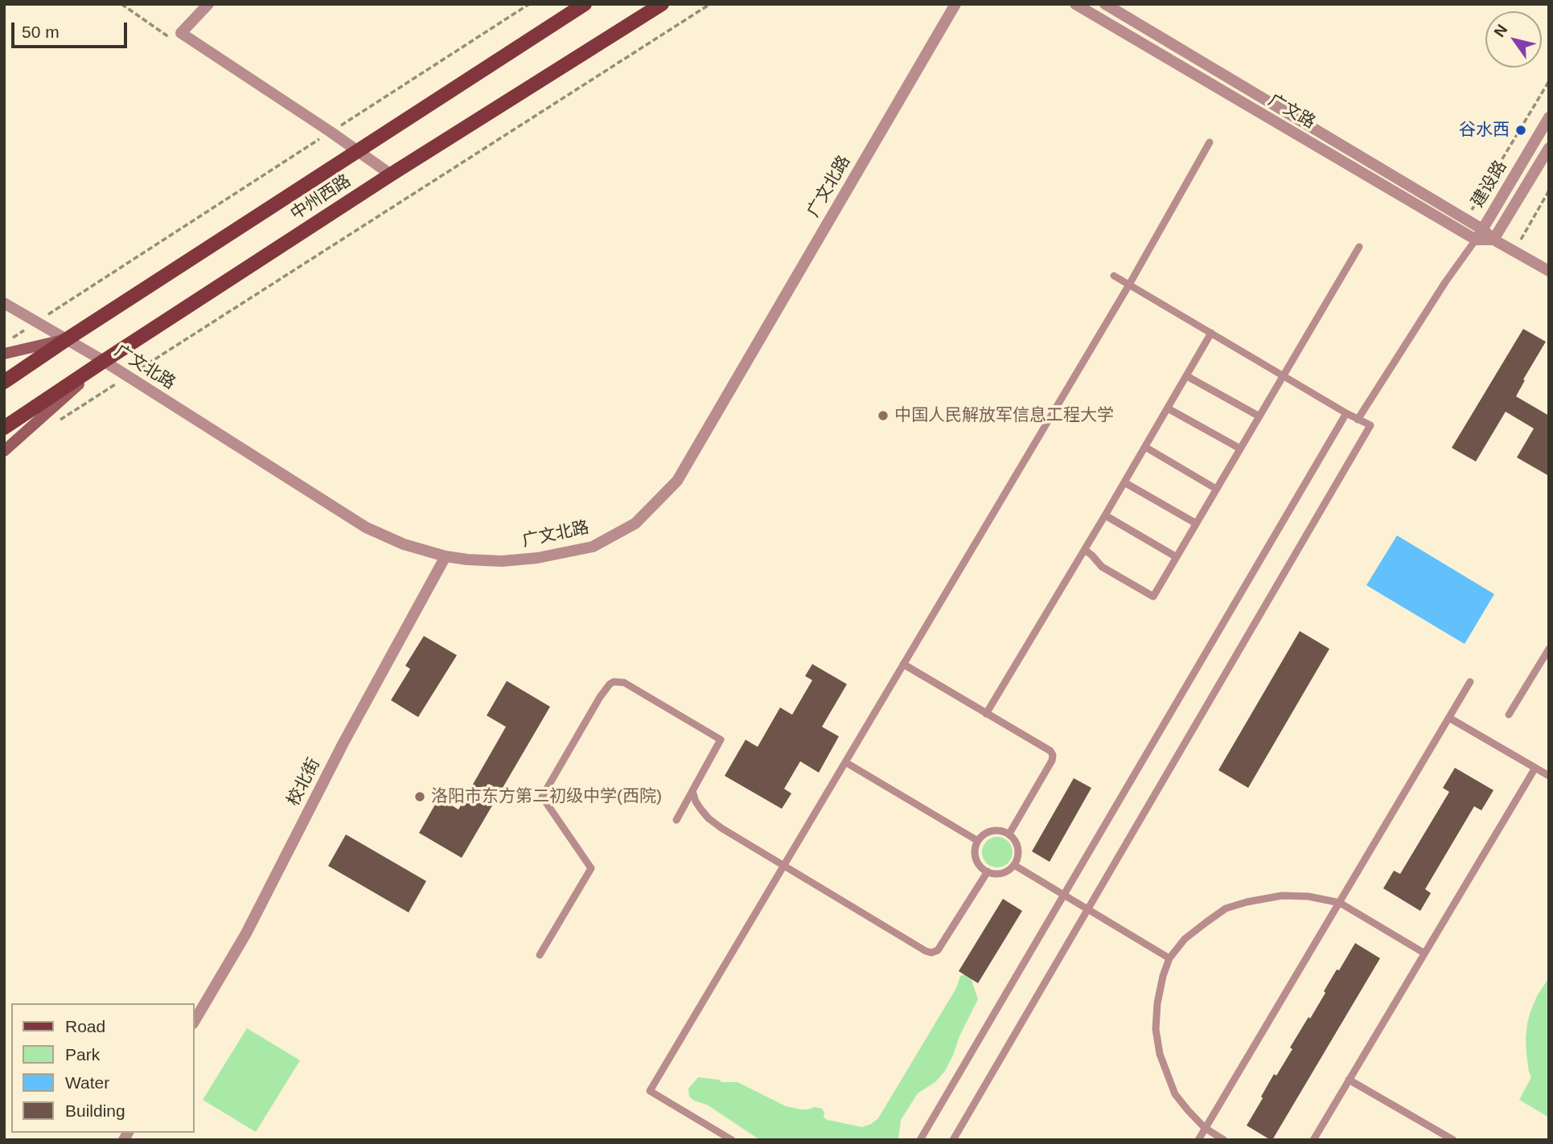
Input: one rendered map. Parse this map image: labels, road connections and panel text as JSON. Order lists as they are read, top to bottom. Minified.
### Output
{"streets":{"main road":["中州西路"],"street":["广文路","建设路","广文北路","校北街"]},"crossings":[["广文路","建设路"],["广文北路","中州西路"],["广文北路","校北街"]],"places":["谷水西","中国人民解放军信息工程大学","洛阳市东方第二初级中学(西院)"],"legend":["Road","Park","Water","Building"],"scale_bar":"50 m","north":"top left"}
